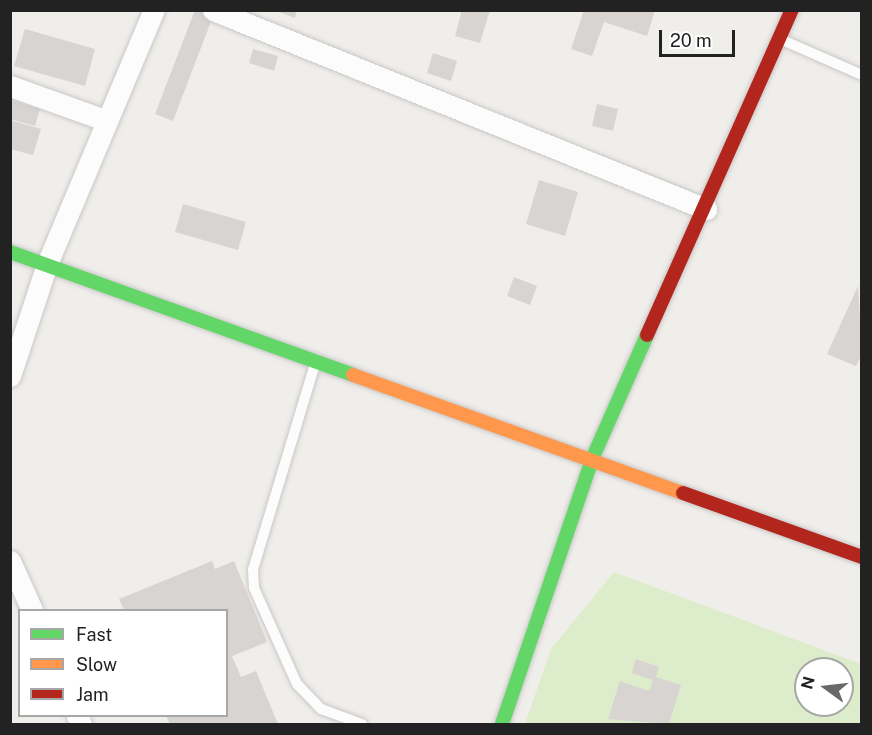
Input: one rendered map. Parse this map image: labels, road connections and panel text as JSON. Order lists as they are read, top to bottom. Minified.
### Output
{"legend":["Fast","Slow","Jam"],"scale_bar":"20 m","north":"left"}
